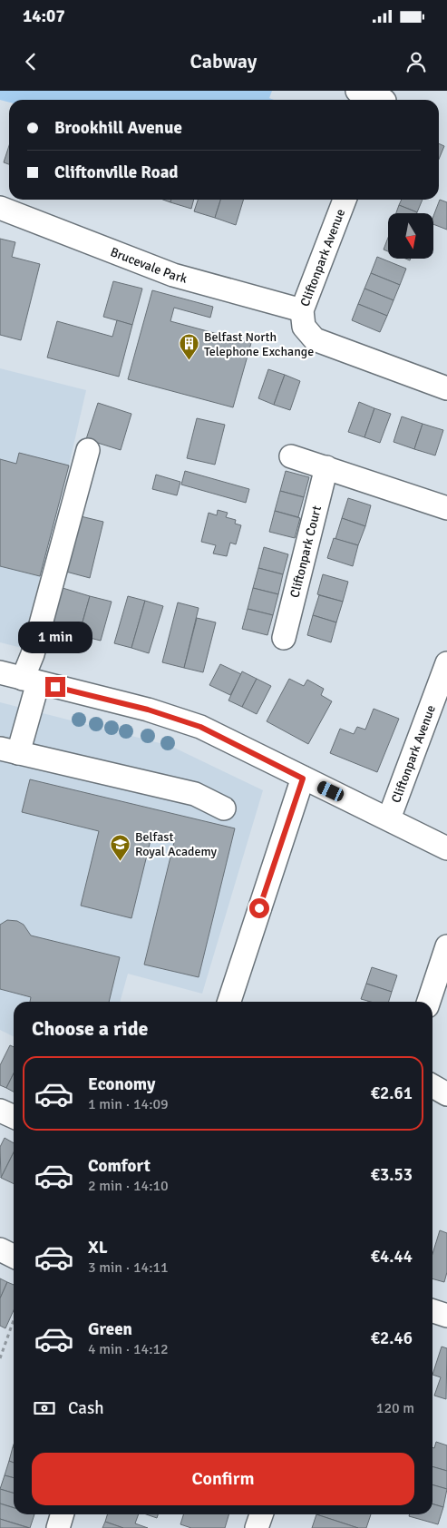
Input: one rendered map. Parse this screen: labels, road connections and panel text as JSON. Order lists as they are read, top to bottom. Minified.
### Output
{"streets":{"street":["Cliftonpark Avenue","Brucevale Park","Cliftonpark Court"]},"crossings":[["Cliftonpark Avenue","Brucevale Park"]],"places":{"building":["Belfast North Telephone Exchange"],"school or university":["Belfast Royal Academy"]},"north":"bottom","page":{"status":"14:07","header":"Cabway","banner":["Brookhill Avenue","Cliftonville Road"],"bubble":"1 min","heading":"Choose a ride","list":[{"name":"Economy","note":"1 min · 14:09","value":"€2.61"},{"name":"Comfort","note":"2 min · 14:10","value":"€3.53"},{"name":"XL","note":"3 min · 14:11","value":"€4.44"},{"name":"Green","note":"4 min · 14:12","value":"€2.46"}],"pay":["Cash","120 m"],"buttons":"Confirm"}}
